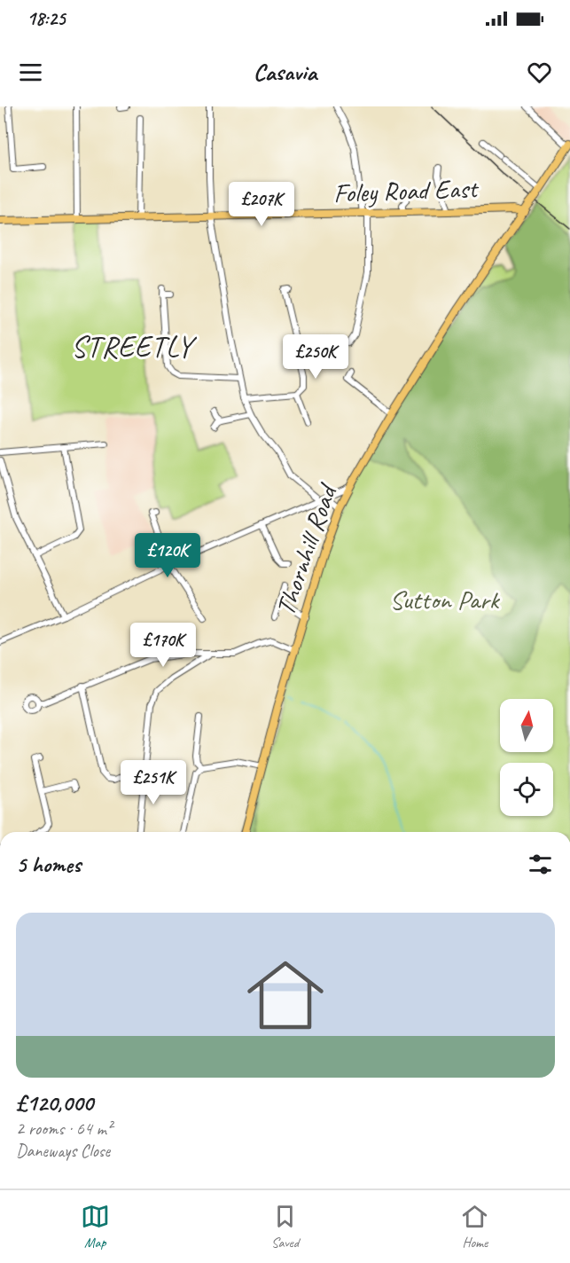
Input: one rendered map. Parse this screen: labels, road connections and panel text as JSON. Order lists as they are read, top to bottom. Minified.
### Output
{"streets":{"main road":["Foley Road East","Thornhill Road"]},"crossings":[["Foley Road East","Thornhill Road"]],"districts":["STREETLY"],"parks":["Sutton Park"],"north":"top","page":{"status":"18:25","header":"Casavia","price":["£207K","£250K","£120K","£170K","£251K"],"heading":"5 homes","list":[{"name":"£120,000","note":"2 rooms · 64 m² · Daneways Close"}],"tabs":["Map","Saved","Home"]}}
